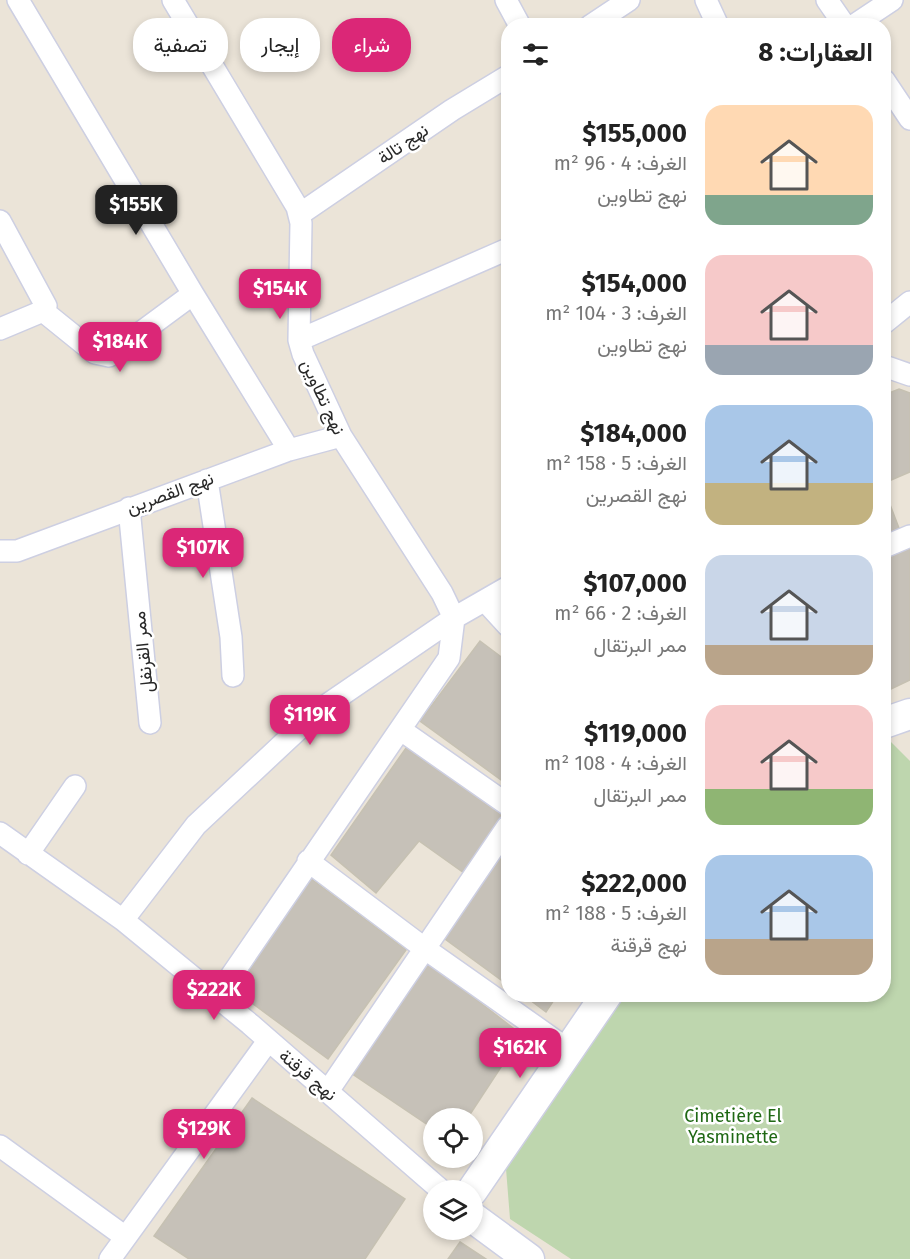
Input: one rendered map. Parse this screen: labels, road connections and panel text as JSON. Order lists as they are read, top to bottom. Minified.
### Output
{"streets":{"street":["نهج تالة","نهج تطاوين","نهج القصرين","ممر القرنفل","نهج قرقنة"]},"crossings":[["نهج تالة","نهج تطاوين"],["نهج تطاوين","نهج القصرين"],["نهج القصرين","ممر القرنفل"]],"parks":["Cimetière El Yasminette"],"page":{"chip":["شراء","إيجار","تصفية"],"heading":"العقارات: 8","list":[{"name":"$155,000","note":"الغرف: 4 · 96 m² · نهج تطاوين"},{"name":"$154,000","note":"الغرف: 3 · 104 m² · نهج تطاوين"},{"name":"$184,000","note":"الغرف: 5 · 158 m² · نهج القصرين"},{"name":"$107,000","note":"الغرف: 2 · 66 m² · ممر البرتقال"},{"name":"$119,000","note":"الغرف: 4 · 108 m² · ممر البرتقال"},{"name":"$222,000","note":"الغرف: 5 · 188 m² · نهج قرقنة"}],"price":["$155K","$154K","$184K","$107K","$119K","$222K","$162K","$129K"]}}
